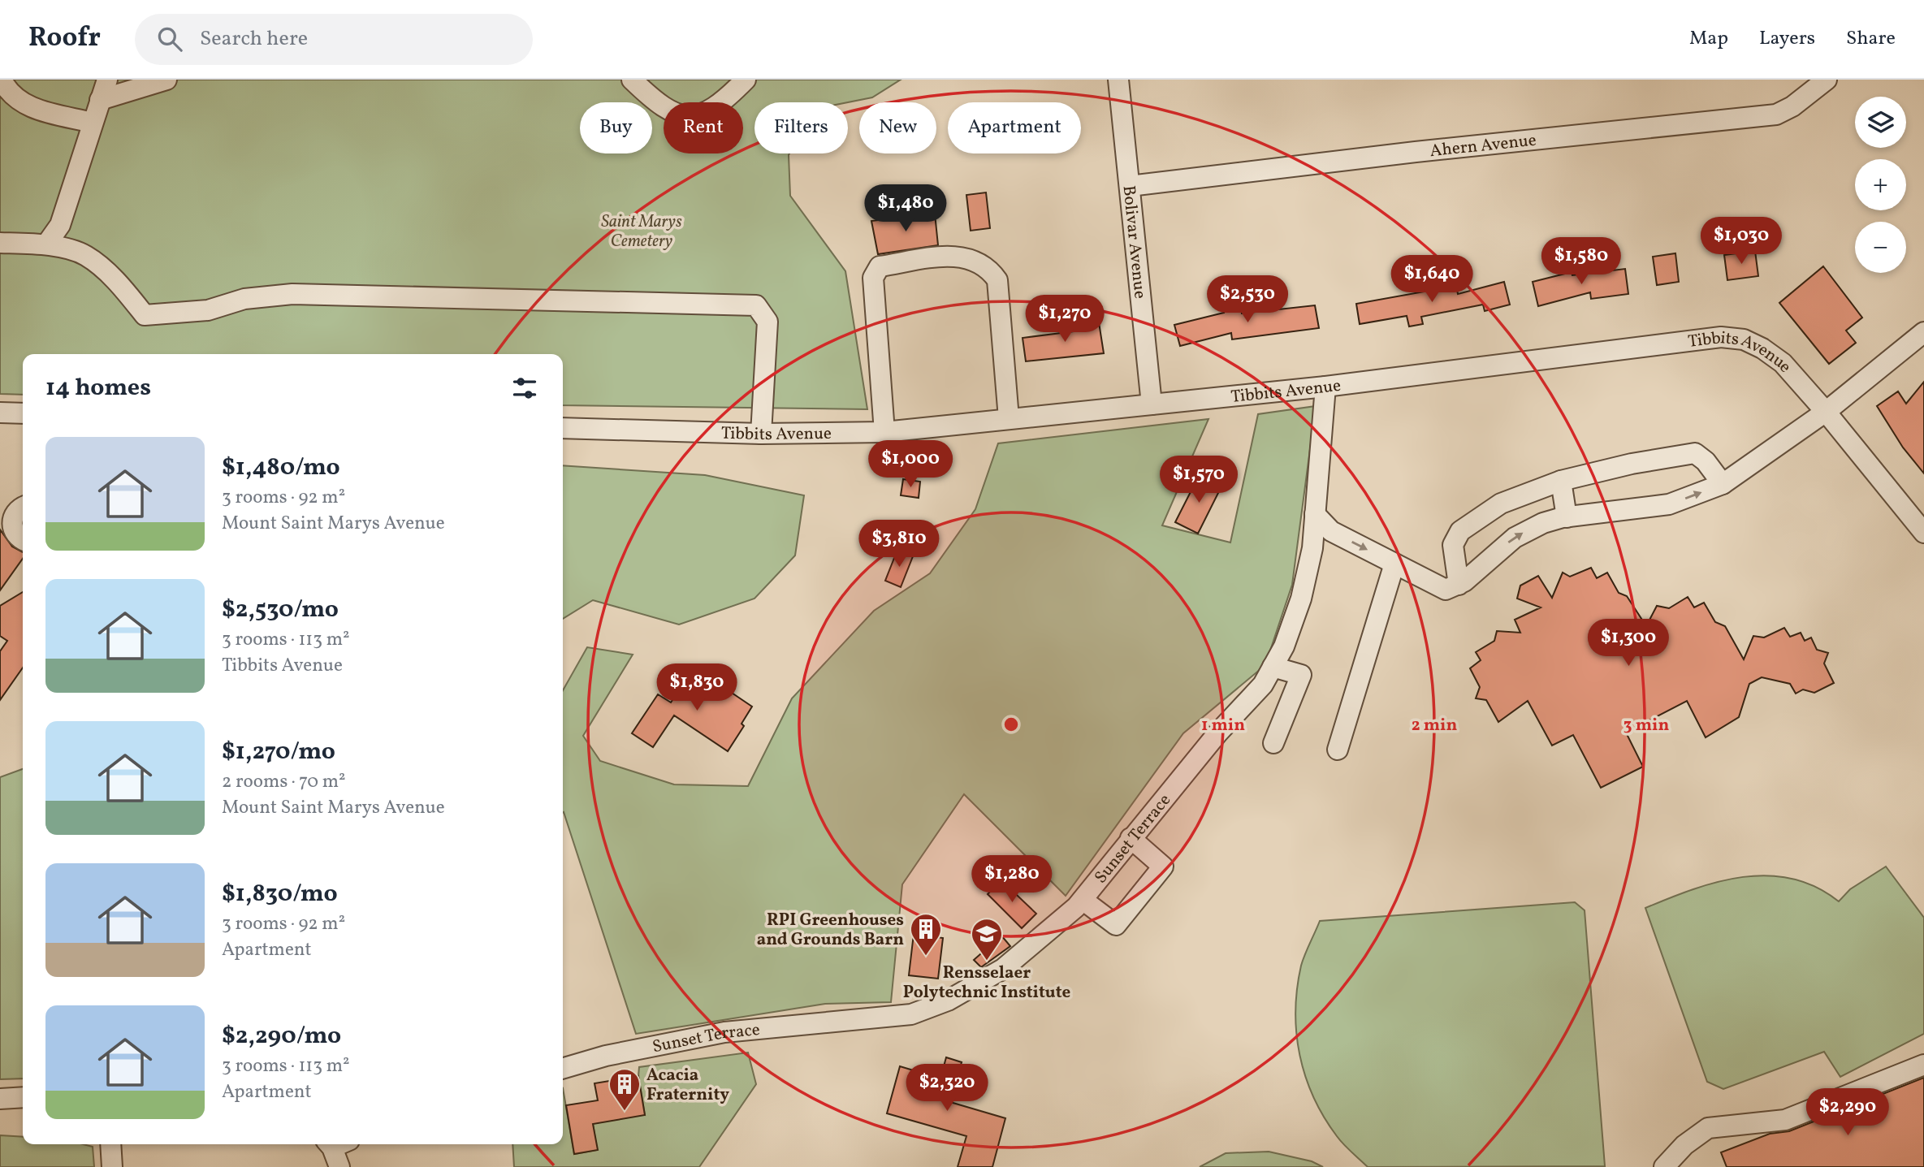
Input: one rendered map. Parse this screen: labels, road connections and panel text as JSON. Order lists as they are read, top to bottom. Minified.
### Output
{"streets":{"street":["Ahern Avenue","Bolivar Avenue","Tibbits Avenue","Sunset Terrace"]},"crossings":[["Ahern Avenue","Bolivar Avenue"],["Bolivar Avenue","Tibbits Avenue"],["Tibbits Avenue","Sunset Terrace"]],"parks":["Saint Marys Cemetery"],"places":{"building":["RPI Greenhouses and Grounds Barn","Acacia Fraternity"],"school or university":["Rensselaer Polytechnic Institute"]},"page":{"header":"Roofr","search":"Search here","nav":["Map","Layers","Share"],"map_buttons":["+","−"],"chip":["Buy","Rent","Filters","New","Apartment"],"price":["$1,480","$1,030","$1,580","$1,640","$2,530","$1,270","$1,000","$1,570","$3,810","$1,300","$1,830","$1,280","$2,320","$2,290"],"heading":"14 homes","list":[{"name":"$1,480/mo","note":"3 rooms · 92 m² · Mount Saint Marys Avenue"},{"name":"$2,530/mo","note":"3 rooms · 113 m² · Tibbits Avenue"},{"name":"$1,270/mo","note":"2 rooms · 70 m² · Mount Saint Marys Avenue"},{"name":"$1,830/mo","note":"3 rooms · 92 m² · Apartment"},{"name":"$2,290/mo","note":"3 rooms · 113 m² · Apartment"}]},"rings":["1 min","2 min","3 min"]}
